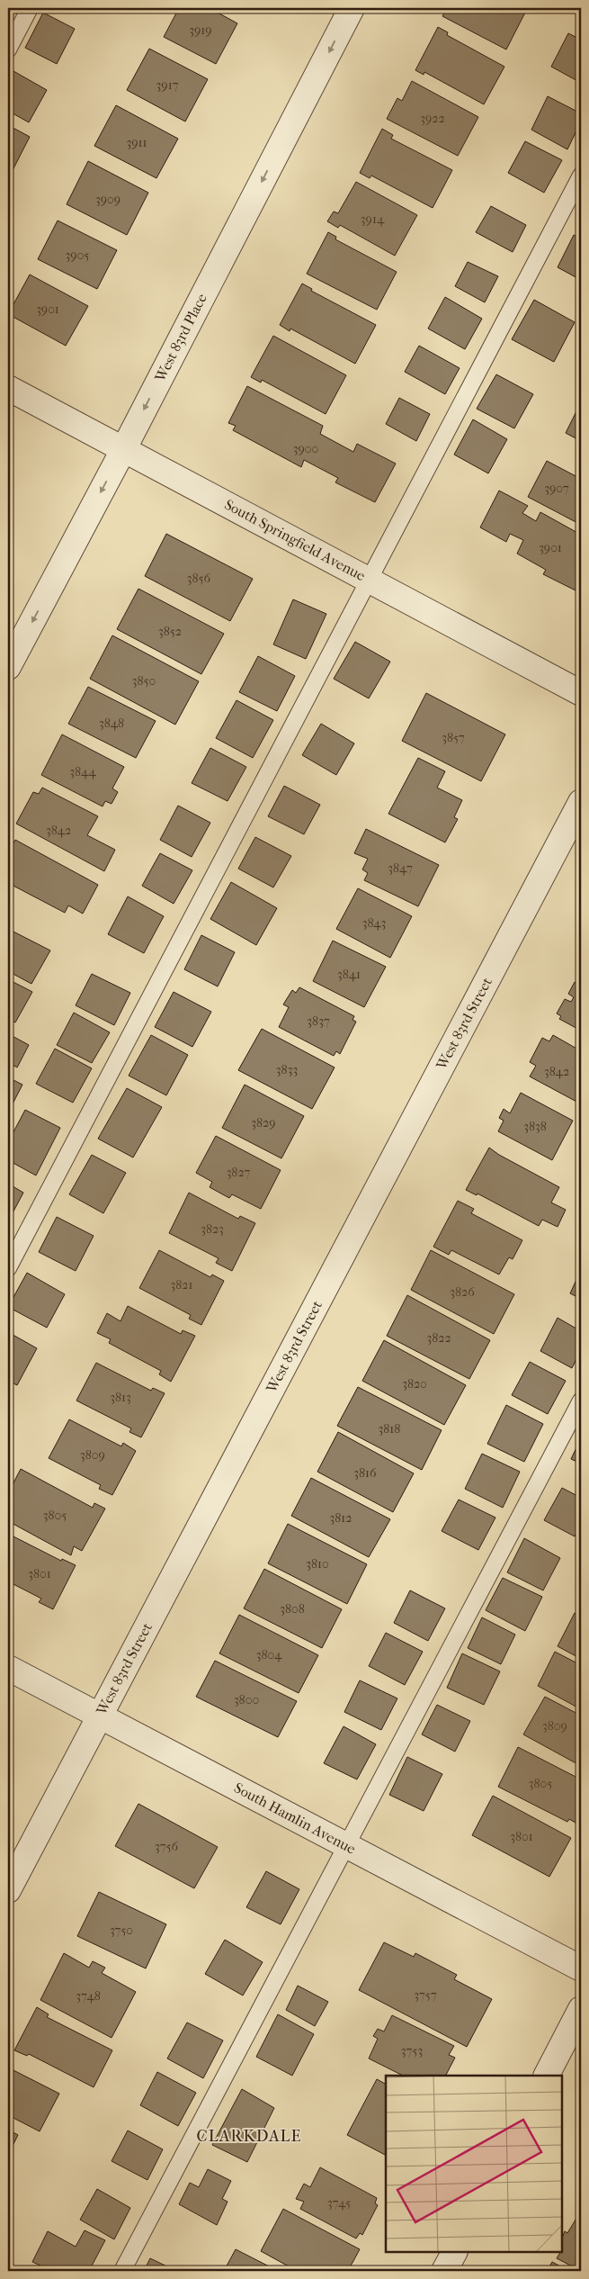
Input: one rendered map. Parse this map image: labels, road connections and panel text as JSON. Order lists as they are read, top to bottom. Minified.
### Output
{"streets":{"street":["West 83rd Place","South Springfield Avenue","West 83rd Street","South Hamlin Avenue"]},"crossings":[["West 83rd Place","South Springfield Avenue"],["West 83rd Street","South Hamlin Avenue"]],"one_way":["West 83rd Place"],"districts":["CLARKDALE"],"house_numbers":["3919","3917","3922","3911","3909","3914","3905","3901","3900","3907","3901","3856","3852","3850","3848","3857","3844","3842","3847","3843","3841","3837","3833","3842","3829","3838","3827","3823","3821","3826","3822","3820","3813","3818","3809","3816","3805","3812","3810","3801","3808","3804","3800","3809","3805","3801","3756","3750","3757","3748","3753","3745"]}
